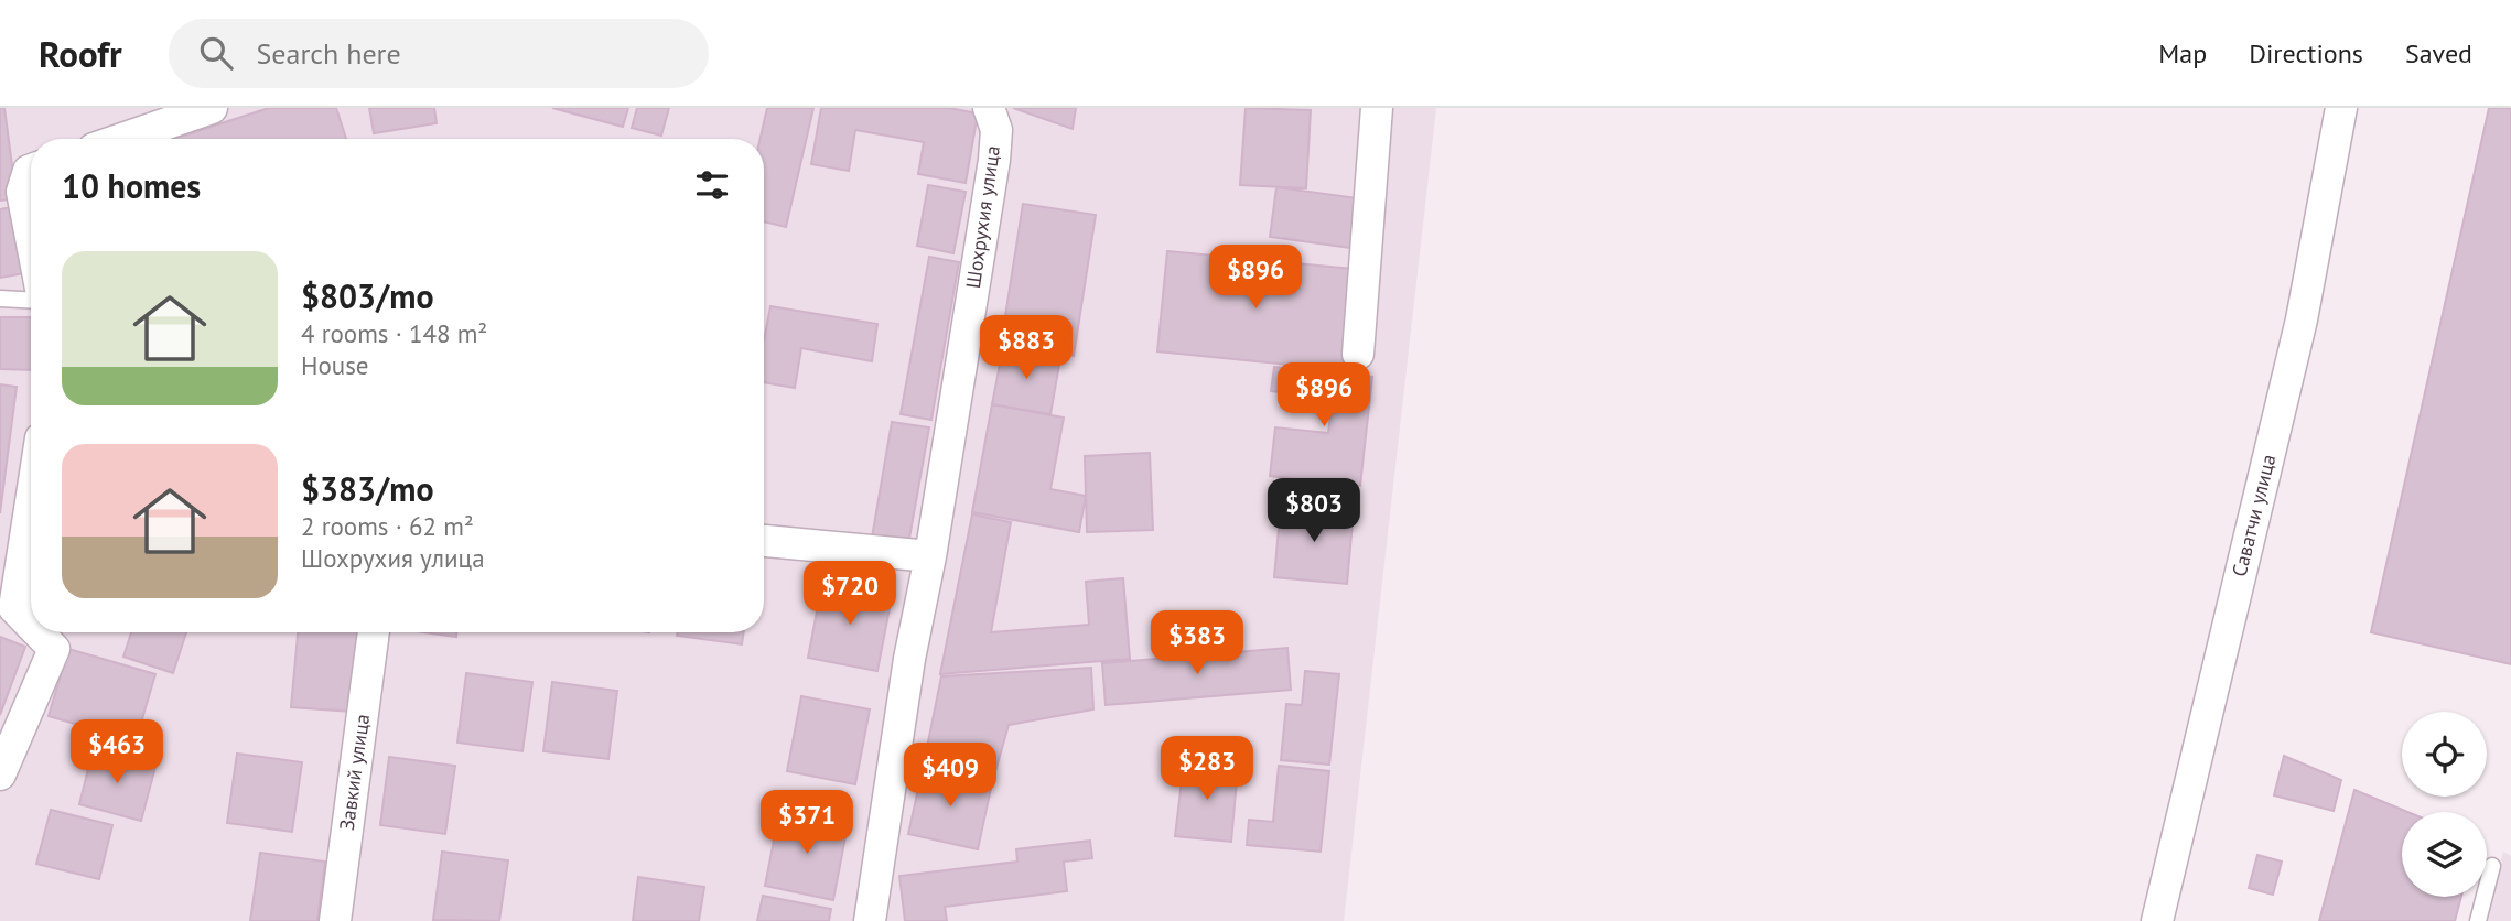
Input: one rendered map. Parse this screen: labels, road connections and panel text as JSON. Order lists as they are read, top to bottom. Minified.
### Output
{"streets":{"street":["Шохрухия улица","Саватчи улица","Завкий улица"]},"page":{"header":"Roofr","search":"Search here","nav":["Map","Directions","Saved"],"heading":"10 homes","list":[{"name":"$803/mo","note":"4 rooms · 148 m² · House"},{"name":"$383/mo","note":"2 rooms · 62 m² · Шохрухия улица"}],"price":["$896","$883","$896","$803","$720","$383","$463","$283","$409","$371"]}}
